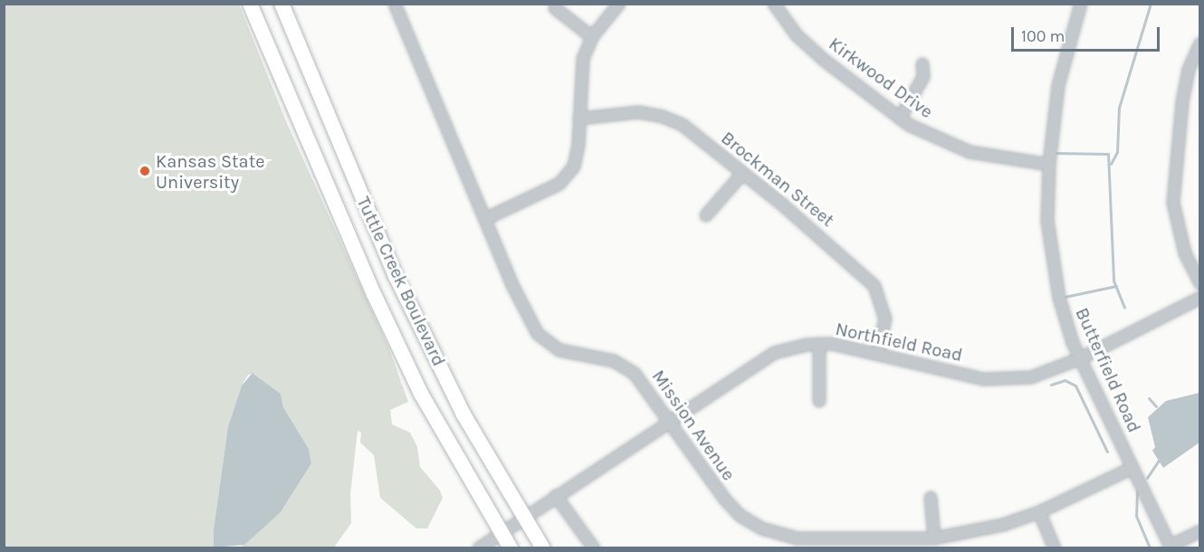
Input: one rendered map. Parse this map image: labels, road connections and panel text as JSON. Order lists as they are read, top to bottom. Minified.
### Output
{"streets":{"highway":["Tuttle Creek Boulevard"],"street":["Kirkwood Drive","Brockman Street","Northfield Road","Butterfield Road","Mission Avenue"]},"crossings":[["Kirkwood Drive","Butterfield Road"],["Brockman Street","Northfield Road"],["Tuttle Creek Boulevard","Northfield Road"],["Northfield Road","Butterfield Road"],["Northfield Road","Mission Avenue"],["Butterfield Road","Mission Avenue"]],"places":["Kansas State University"],"scale_bar":"100 m"}
